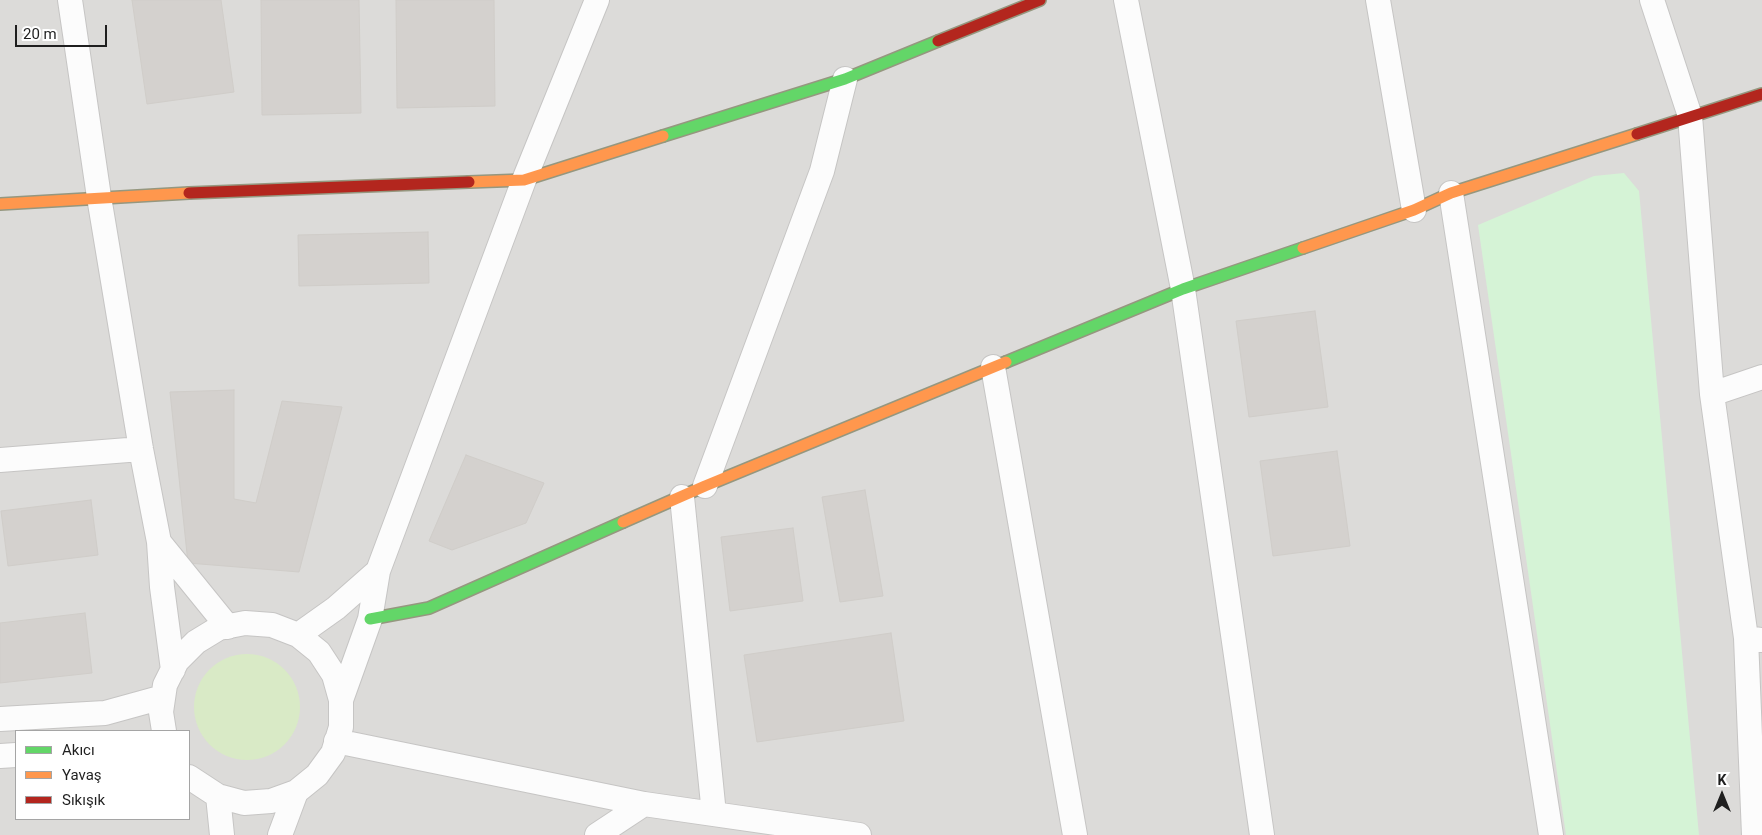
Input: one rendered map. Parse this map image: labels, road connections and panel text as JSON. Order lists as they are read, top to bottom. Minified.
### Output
{"legend":["Akıcı","Yavaş","Sıkışık"],"scale_bar":"20 m","north":"top"}
